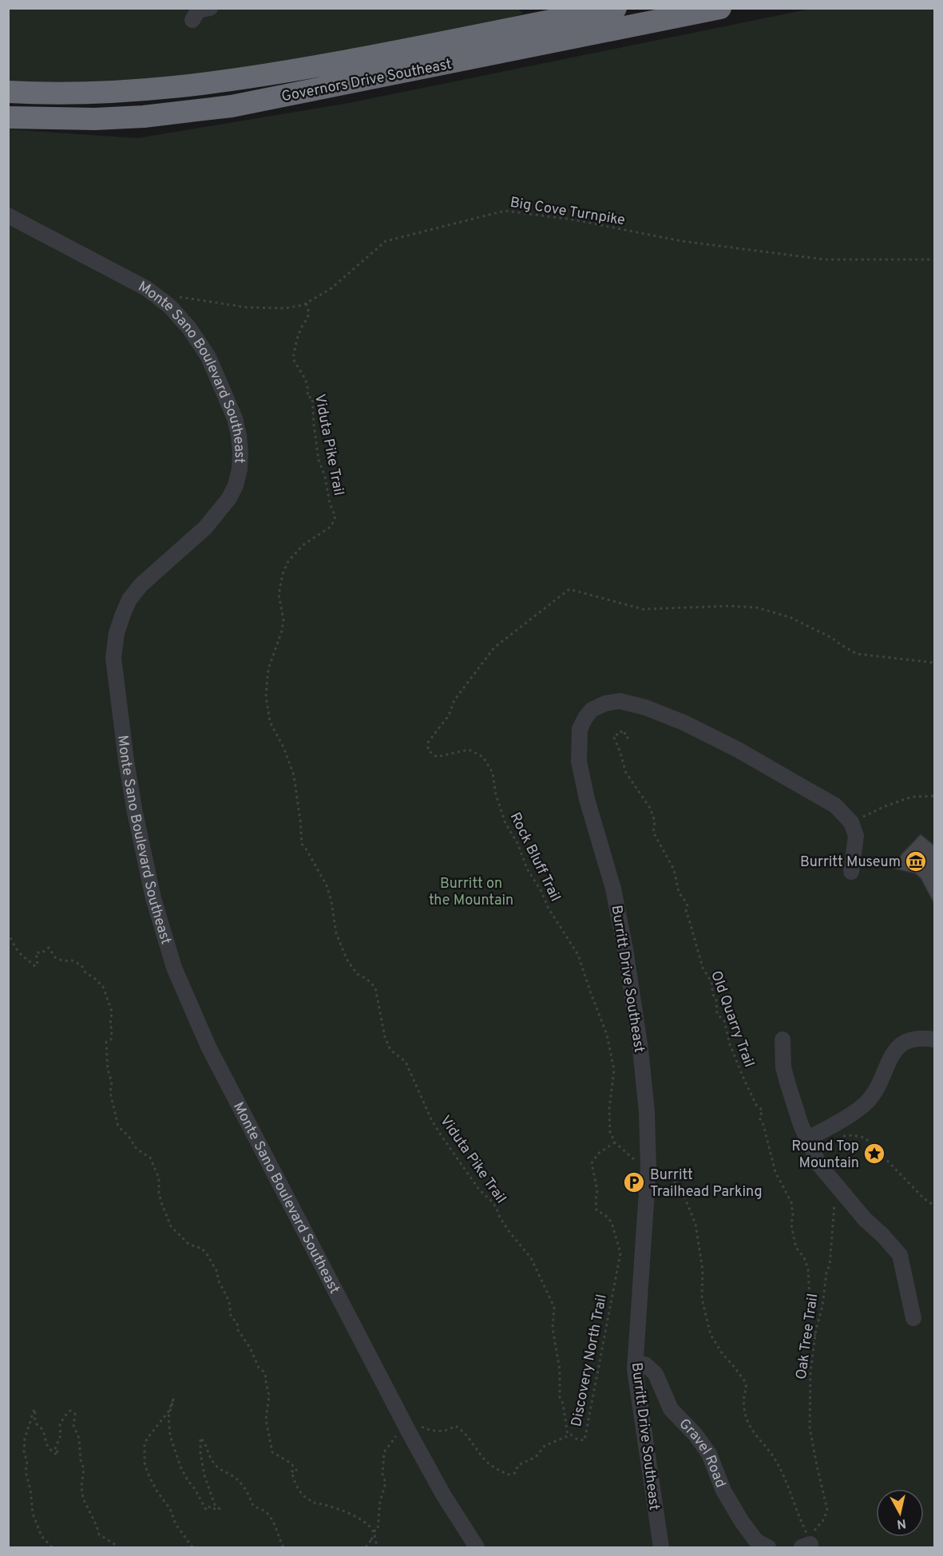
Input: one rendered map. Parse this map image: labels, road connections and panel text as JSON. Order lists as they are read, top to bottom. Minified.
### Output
{"streets":{"highway":["Governors Drive Southeast"],"street":["Monte Sano Boulevard Southeast","Burritt Drive Southeast","Gravel Road"],"path":["Big Cove Turnpike","Viduta Pike Trail","Rock Bluff Trail","Old Quarry Trail","Oak Tree Trail","Discovery North Trail"]},"crossings":[["Big Cove Turnpike","Monte Sano Boulevard Southeast"],["Big Cove Turnpike","Viduta Pike Trail"],["Monte Sano Boulevard Southeast","Discovery North Trail"],["Viduta Pike Trail","Discovery North Trail"],["Rock Bluff Trail","Discovery North Trail"],["Burritt Drive Southeast","Gravel Road"],["Old Quarry Trail","Oak Tree Trail"]],"parks":["Burritt on the Mountain"],"places":{"museum":["Burritt Museum"],"place":["Round Top Mountain"],"parking":["Burritt Trailhead Parking"]},"north":"bottom"}
